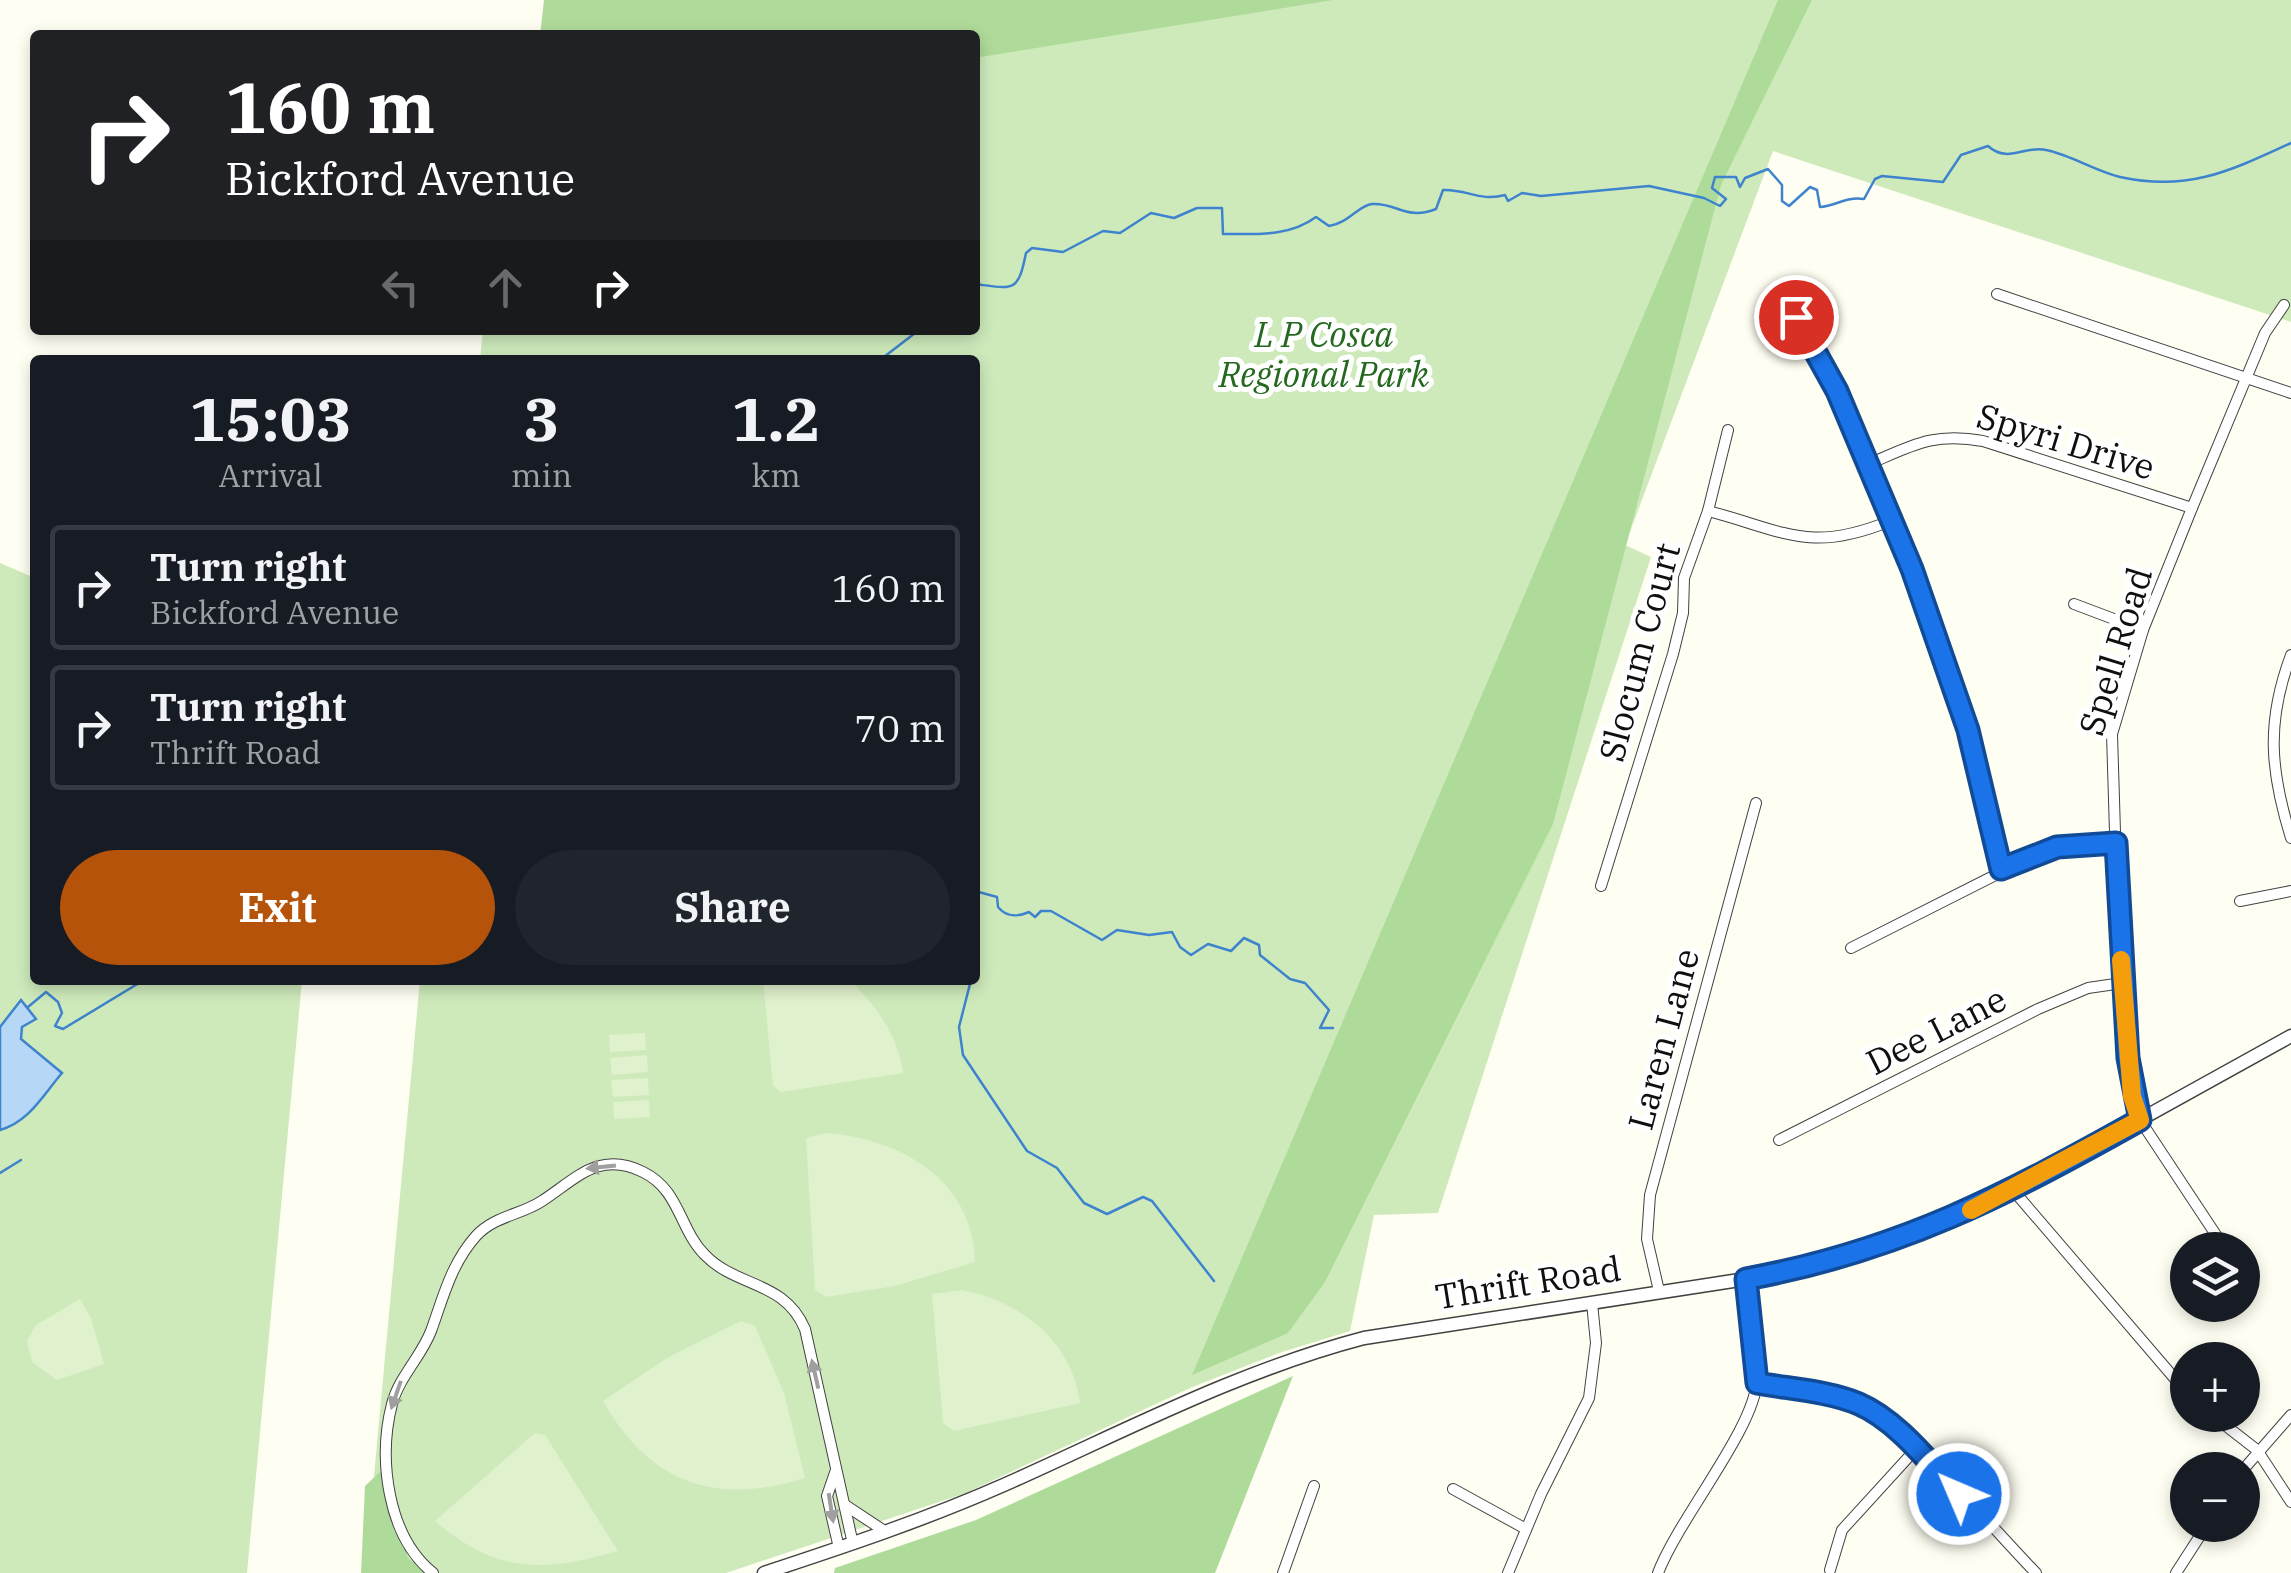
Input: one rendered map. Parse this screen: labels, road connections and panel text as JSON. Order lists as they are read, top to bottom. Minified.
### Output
{"streets":{"street":["Spyri Drive","Spell Road","Slocum Court","Dee Lane","Laren Lane","Thrift Road"]},"crossings":[["Spyri Drive","Spell Road"],["Spell Road","Dee Lane"],["Spell Road","Thrift Road"],["Laren Lane","Thrift Road"]],"parks":["L P Cosca Regional Park"],"page":{"turn":["160 m","Bickford Avenue"],"eta":["15:03","Arrival","3","min","1.2","km"],"list":[{"name":"Turn right","note":"Bickford Avenue","value":"160 m"},{"name":"Turn right","note":"Thrift Road","value":"70 m"}],"buttons":["Exit","Share"],"map_buttons":["+","−"]}}
